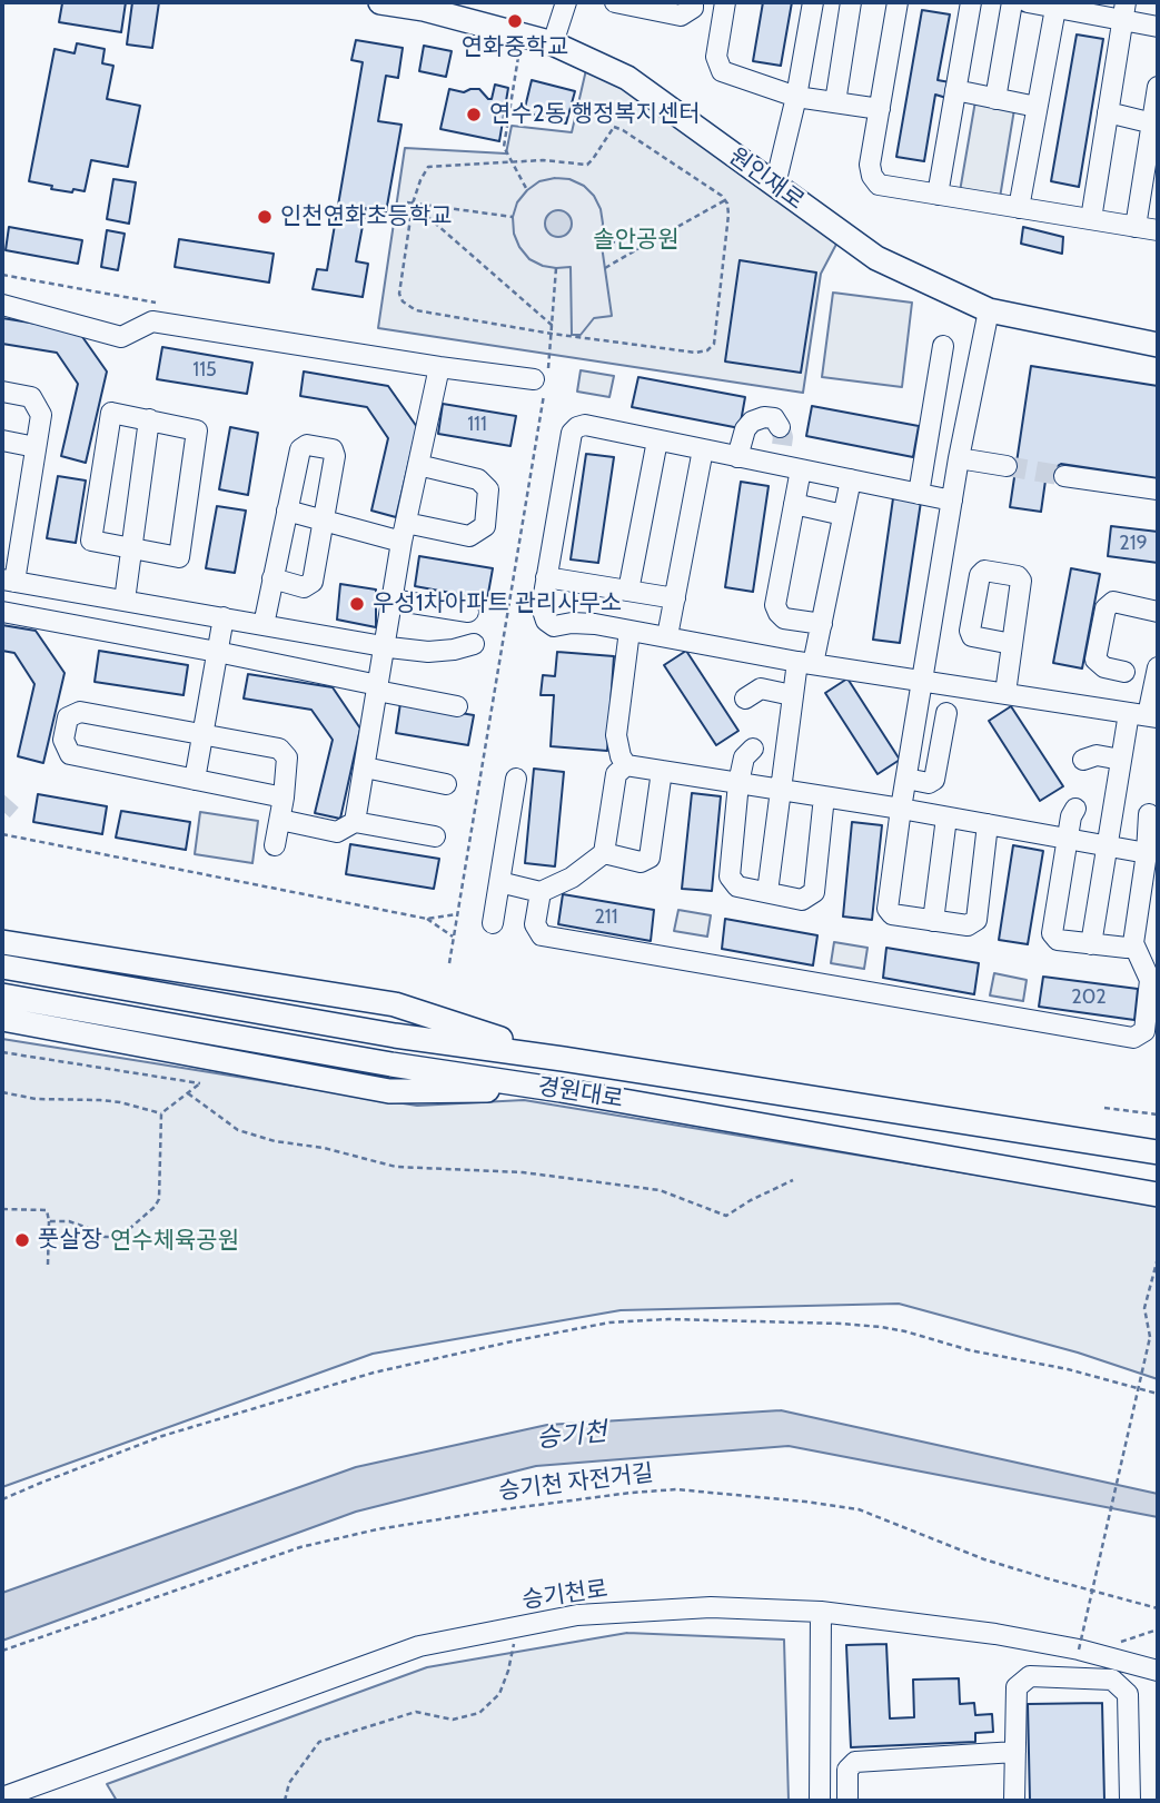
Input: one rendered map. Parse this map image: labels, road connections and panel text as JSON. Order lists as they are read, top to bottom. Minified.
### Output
{"streets":{"main road":["원인재로","경원대로"],"street":["승기천로"],"path":["승기천 자전거길"]},"water":["승기천"],"parks":["솔안공원","연수체육공원"],"places":["연화중학교","연수2동 행정복지센터","인천연화초등학교","우성1차아파트 관리사무소","풋살장"],"house_numbers":["115","111","219","211","202"]}
